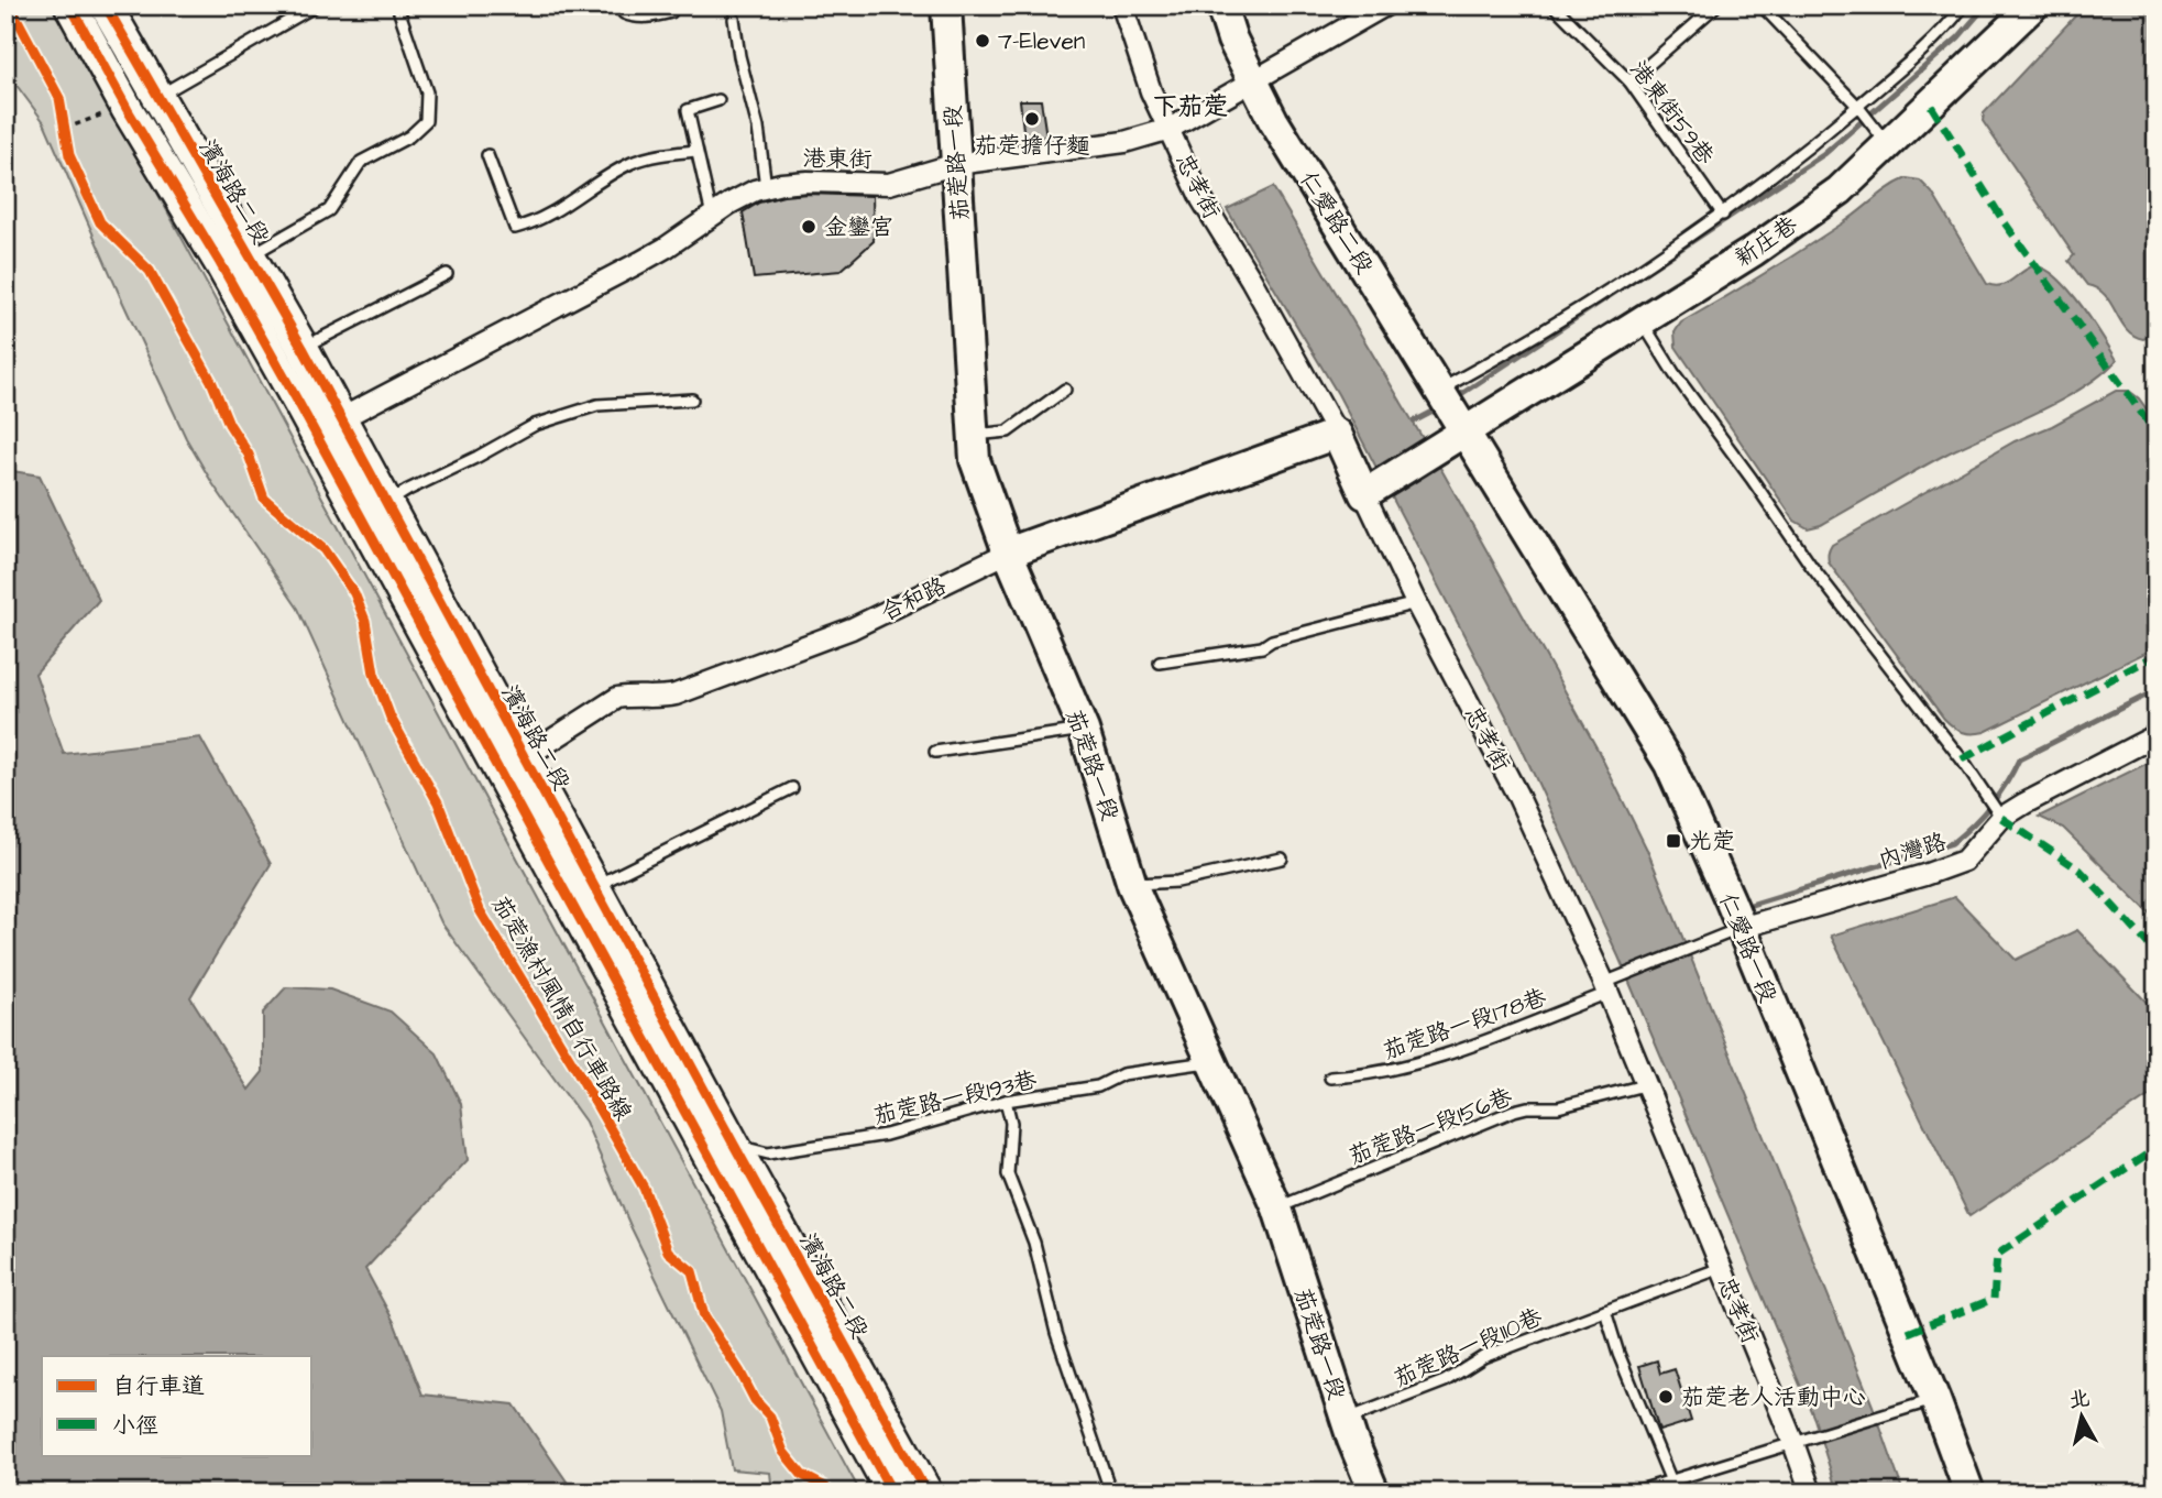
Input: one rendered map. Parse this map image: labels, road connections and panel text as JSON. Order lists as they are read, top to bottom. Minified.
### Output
{"streets":{"main road":["濱海路二段"],"street":["港東街","茄萣路一段","忠孝街","仁愛路二段","新庄巷","合和路","內灣路","仁愛路一段"],"lane":["港東街59巷","茄萣路一段178巷","茄萣路一段193巷","茄萣路一段156巷","茄萣路一段110巷"],"cycle path":["茄萣漁村風情自行車路線"]},"crossings":[["港東街","茄萣路一段"],["港東街","忠孝街"],["港東街","濱海路二段"],["港東街","仁愛路二段"],["茄萣路一段","合和路"],["茄萣路一段","茄萣路一段193巷"],["茄萣路一段","茄萣路一段156巷"],["茄萣路一段","茄萣路一段110巷"],["忠孝街","新庄巷"],["忠孝街","合和路"],["忠孝街","茄萣路一段178巷"],["忠孝街","茄萣路一段156巷"],["忠孝街","茄萣路一段110巷"],["濱海路二段","合和路"],["濱海路二段","茄萣路一段193巷"],["仁愛路二段","新庄巷"],["仁愛路二段","仁愛路一段"],["新庄巷","仁愛路一段"],["內灣路","仁愛路一段"],["內灣路","茄萣路一段178巷"],["仁愛路一段","茄萣路一段178巷"]],"districts":["下茄萣"],"places":{"other":["7-Eleven","茄萣擔仔麵","金鑾宮","茄萣老人活動中心"],"transit":["光萣"]},"legend":["自行車道","小徑"],"north":"top"}
